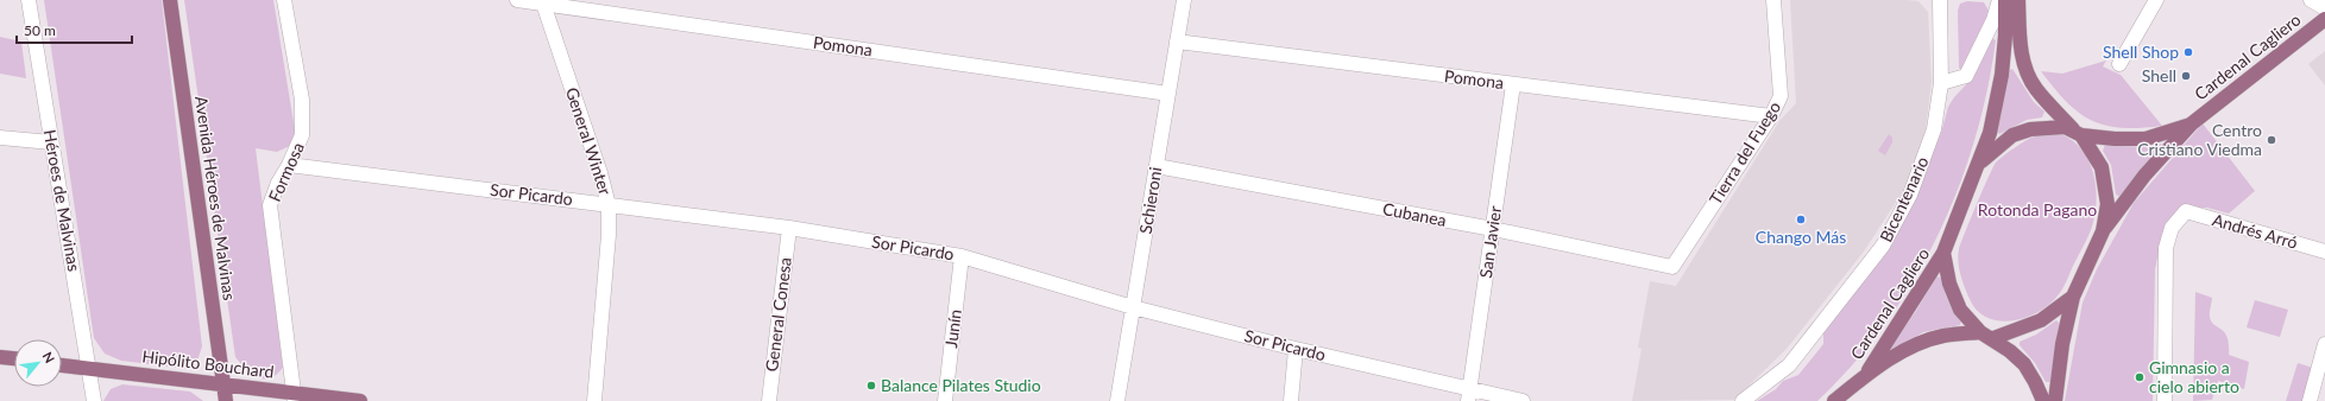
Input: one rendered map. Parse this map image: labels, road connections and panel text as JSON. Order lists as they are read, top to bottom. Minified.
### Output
{"streets":{"main road":["Cardenal Cagliero","Avenida Héroes de Malvinas","Hipólito Bouchard"],"street":["Pomona","General Winter","Tierra del Fuego","Formosa","Sor Picardo","Bicentenario","Héroes de Malvinas","Schieroni","Cubanea","Andrés Arró","San Javier","General Conesa","Junín"]},"crossings":[["Pomona","General Winter"],["Pomona","Tierra del Fuego"],["Pomona","Schieroni"],["Pomona","San Javier"],["General Winter","Sor Picardo"],["Tierra del Fuego","Cubanea"],["Formosa","Sor Picardo"],["Formosa","Hipólito Bouchard"],["Sor Picardo","Schieroni"],["Sor Picardo","San Javier"],["Sor Picardo","General Conesa"],["Sor Picardo","Junín"],["Avenida Héroes de Malvinas","Hipólito Bouchard"],["Héroes de Malvinas","Hipólito Bouchard"],["Schieroni","Cubanea"],["Cubanea","San Javier"]],"parks":["Rotonda Pagano"],"places":["Shell Shop","Shell","Centro Cristiano Viedma","Chango Más","Gimnasio a cielo abierto","Balance Pilates Studio"],"scale_bar":"50 m","north":"top right"}
